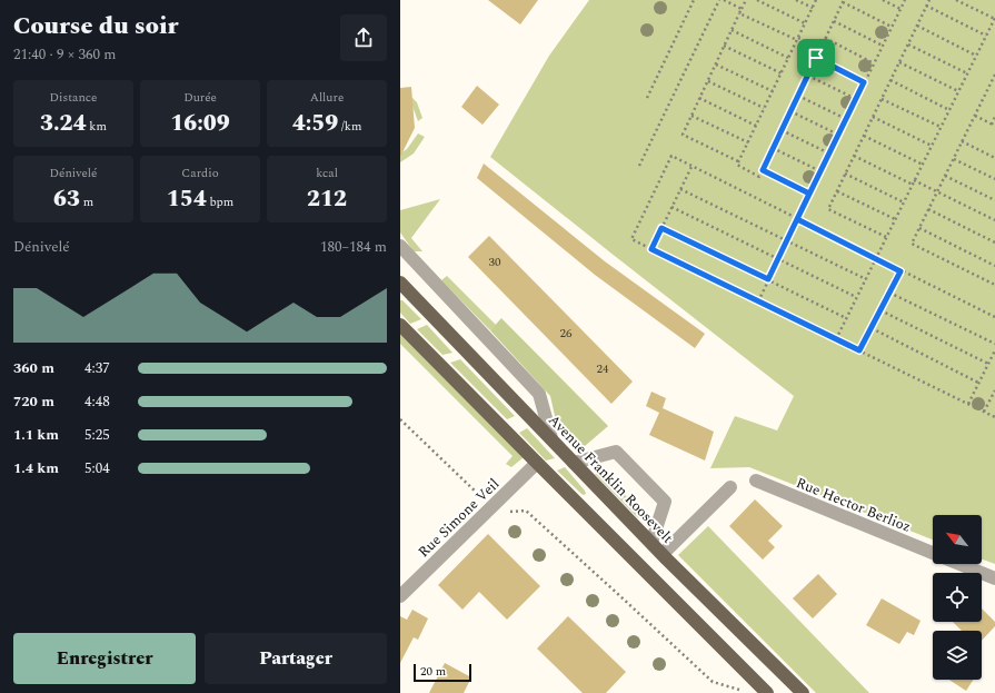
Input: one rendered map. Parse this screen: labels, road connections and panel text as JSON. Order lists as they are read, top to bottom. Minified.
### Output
{"streets":{"main road":["Avenue Franklin Roosevelt"],"street":["Rue Hector Berlioz","Rue Simone Veil"]},"house_numbers":["30","26","24"],"scale_bar":"20 m","north":"top left","page":{"heading":["Course du soir","21:40 · 9 × 360 m"],"stats":[["Distance","3.24 km"],["Durée","16:09"],["Allure","4:59 /km"],["Dénivelé","63 m"],["Cardio","154 bpm"],["kcal","212"]],"chart":["Dénivelé","180–184 m"],"list":[{"name":"360 m","note":"4:37"},{"name":"720 m","note":"4:48"},{"name":"1.1 km","note":"5:25"},{"name":"1.4 km","note":"5:04"}],"buttons":["Enregistrer","Partager"],"scale":"20 m"}}
